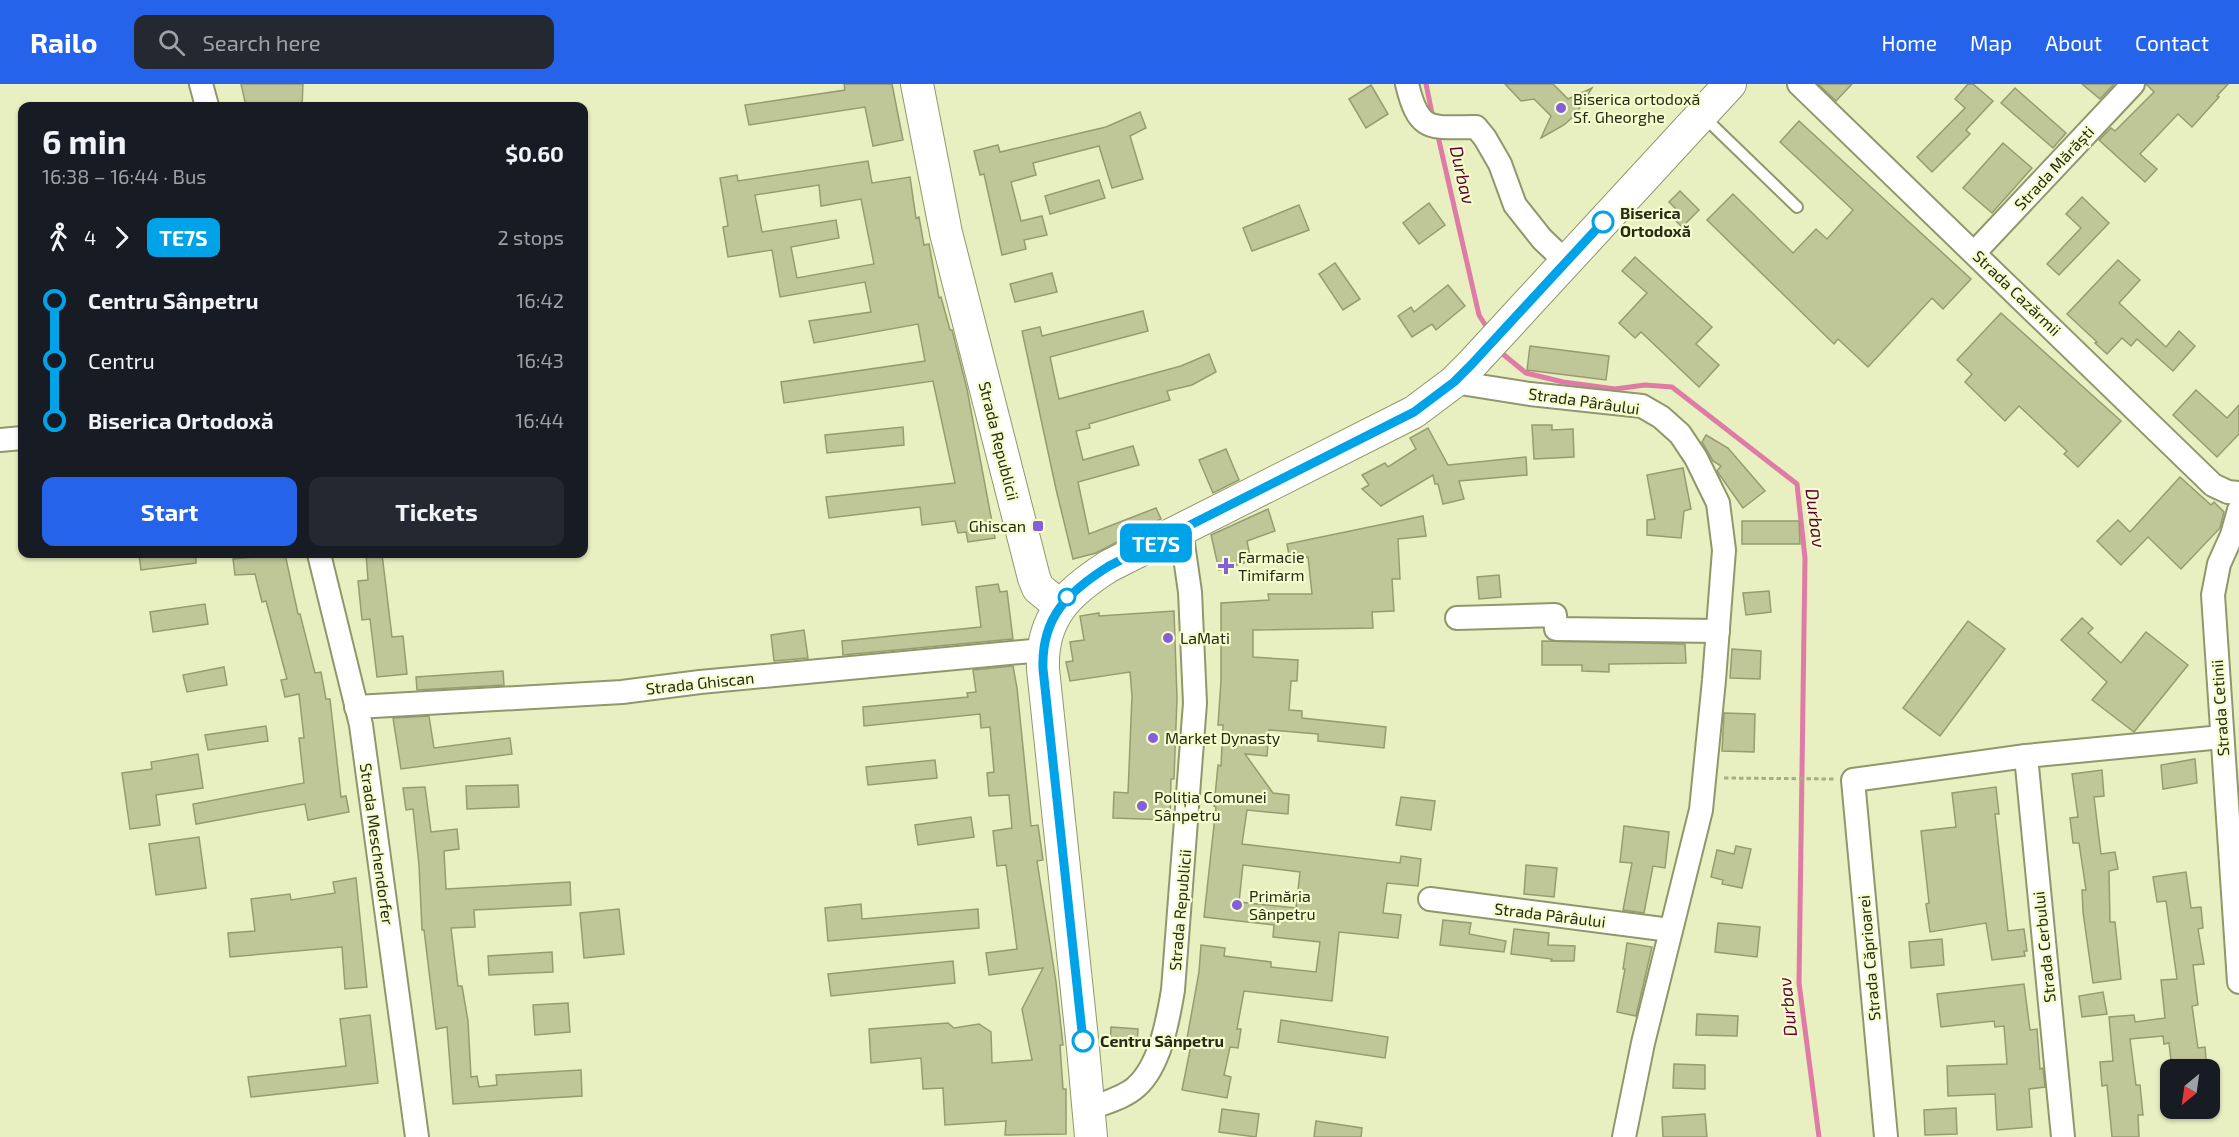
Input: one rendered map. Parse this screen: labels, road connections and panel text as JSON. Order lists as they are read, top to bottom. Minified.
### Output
{"streets":{"main road":["Strada Republicii"],"street":["Strada Mărăști","Strada Cazărmii","Strada Pârâului","Strada Ghiscan","Strada Cetinii","Strada Meschendorfer","Strada Cerbului","Strada Căprioarei"]},"crossings":[["Strada Mărăști","Strada Cazărmii"],["Strada Republicii","Strada Ghiscan"],["Strada Ghiscan","Strada Meschendorfer"],["Strada Cerbului","Strada Căprioarei"]],"water":["Durbav"],"places":{"other":["Biserica ortodoxă Sf. Gheorghe","Biserica Ortodoxă","LaMati","Market Dynasty","Poliția Comunei Sânpetru","Primăria Sânpetru","Centru Sânpetru"],"transit":["Ghiscan"],"health":["Farmacie Timifarm"]},"lines":["bus line TE7S"],"north":"bottom left","page":{"header":"Railo","search":"Search here","nav":["Home","Map","About","Contact"],"on_map":"TE7S","heading":["6 min","16:38 – 16:44 · Bus","$0.60"],"legs":["4","TE7S","2 stops"],"list":[{"name":"Centru Sânpetru","value":"16:42"},{"name":"Centru","value":"16:43"},{"name":"Biserica Ortodoxă","value":"16:44"}],"buttons":["Start","Tickets"]}}
